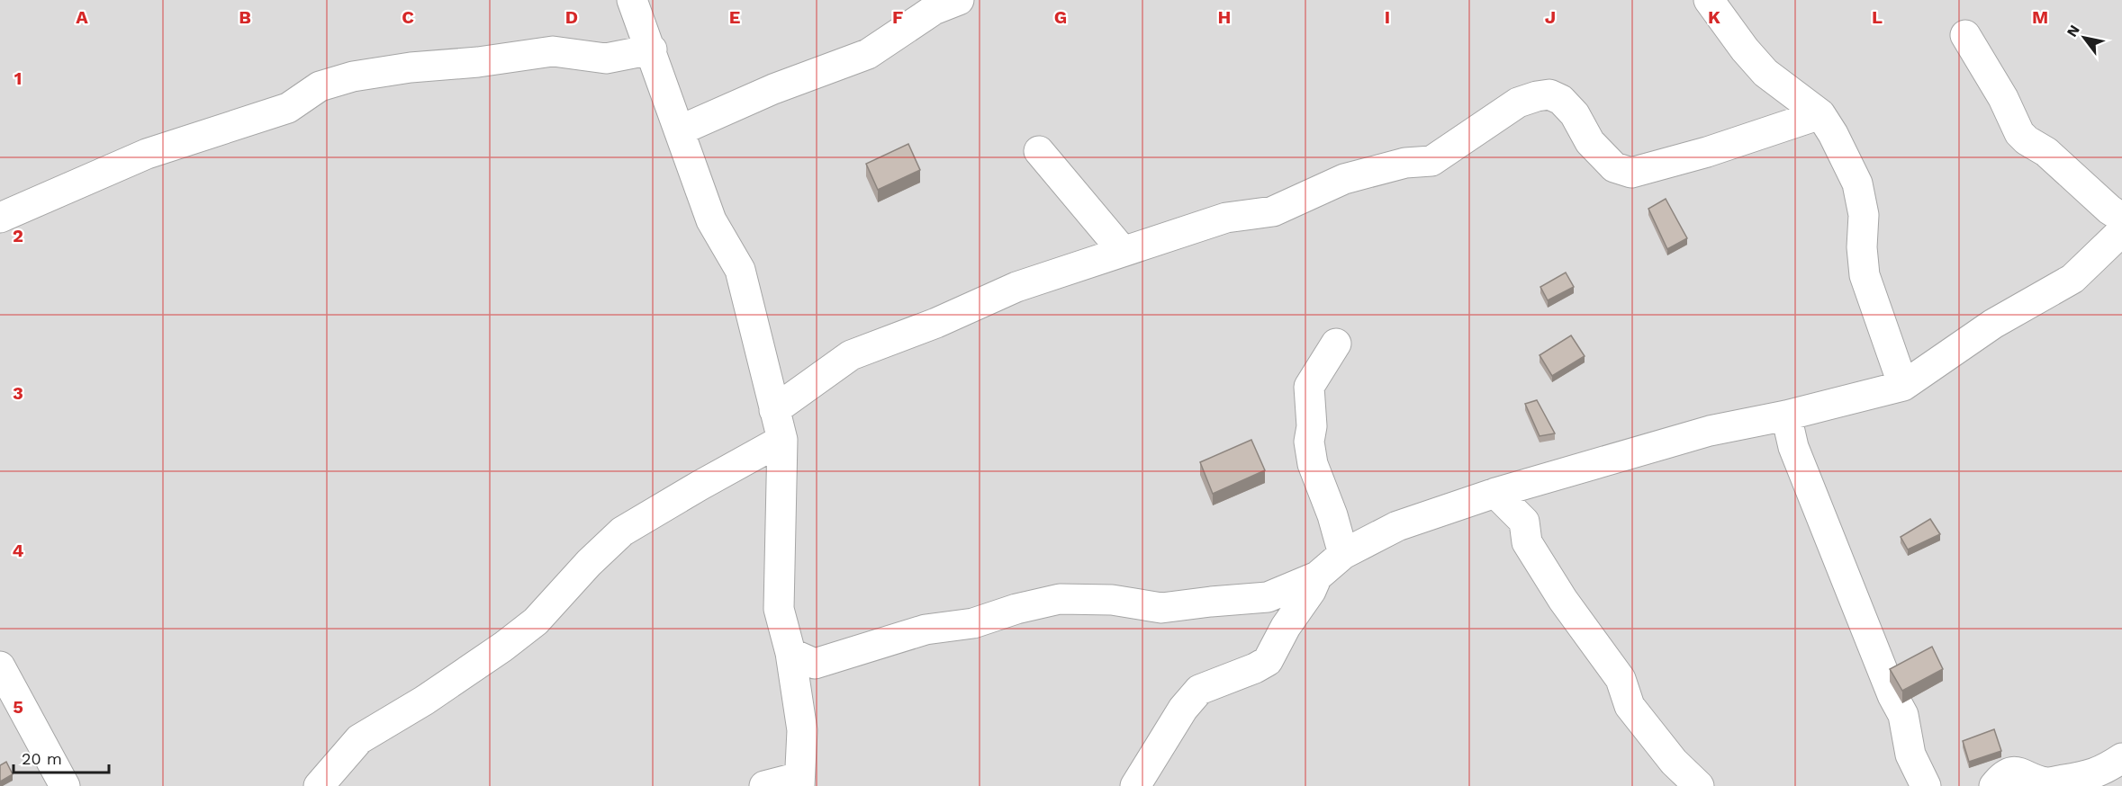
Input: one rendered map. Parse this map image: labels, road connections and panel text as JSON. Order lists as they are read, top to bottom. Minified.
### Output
{"scale_bar":"20 m","north":"top left","grid":{"columns":["A","B","C","D","E","F","G","H","I","J","K","L","M"],"rows":["1","2","3","4","5"]}}
